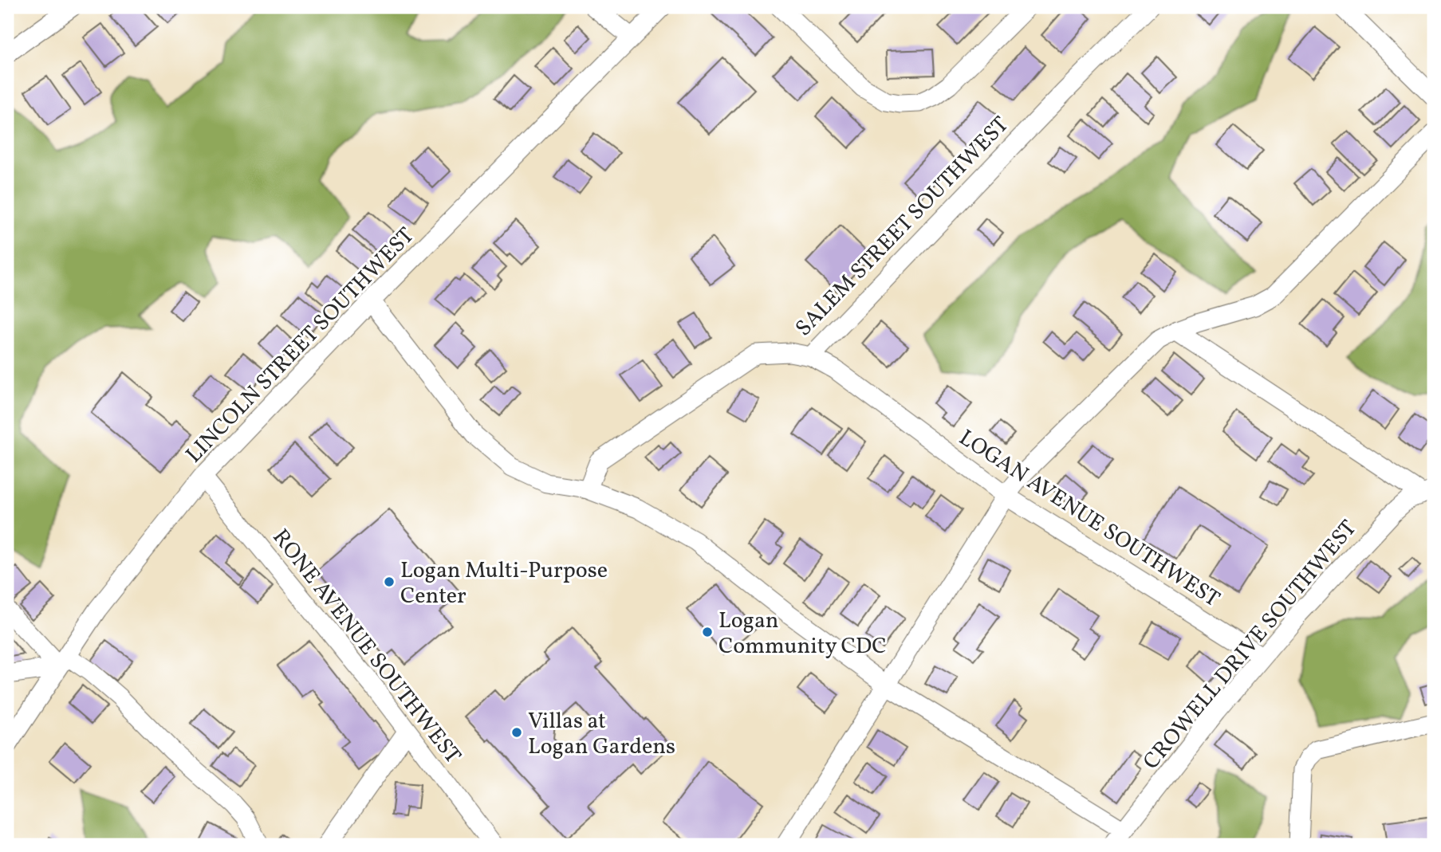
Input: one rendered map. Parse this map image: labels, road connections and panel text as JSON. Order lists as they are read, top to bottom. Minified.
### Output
{"streets":{"street":["SALEM STREET SOUTHWEST","LINCOLN STREET SOUTHWEST","LOGAN AVENUE SOUTHWEST","CROWELL DRIVE SOUTHWEST","RONE AVENUE SOUTHWEST"]},"crossings":[["SALEM STREET SOUTHWEST","LOGAN AVENUE SOUTHWEST"],["LINCOLN STREET SOUTHWEST","RONE AVENUE SOUTHWEST"],["LOGAN AVENUE SOUTHWEST","CROWELL DRIVE SOUTHWEST"]],"places":["Logan Multi-Purpose Center","Logan Community CDC","Villas at Logan Gardens"]}
